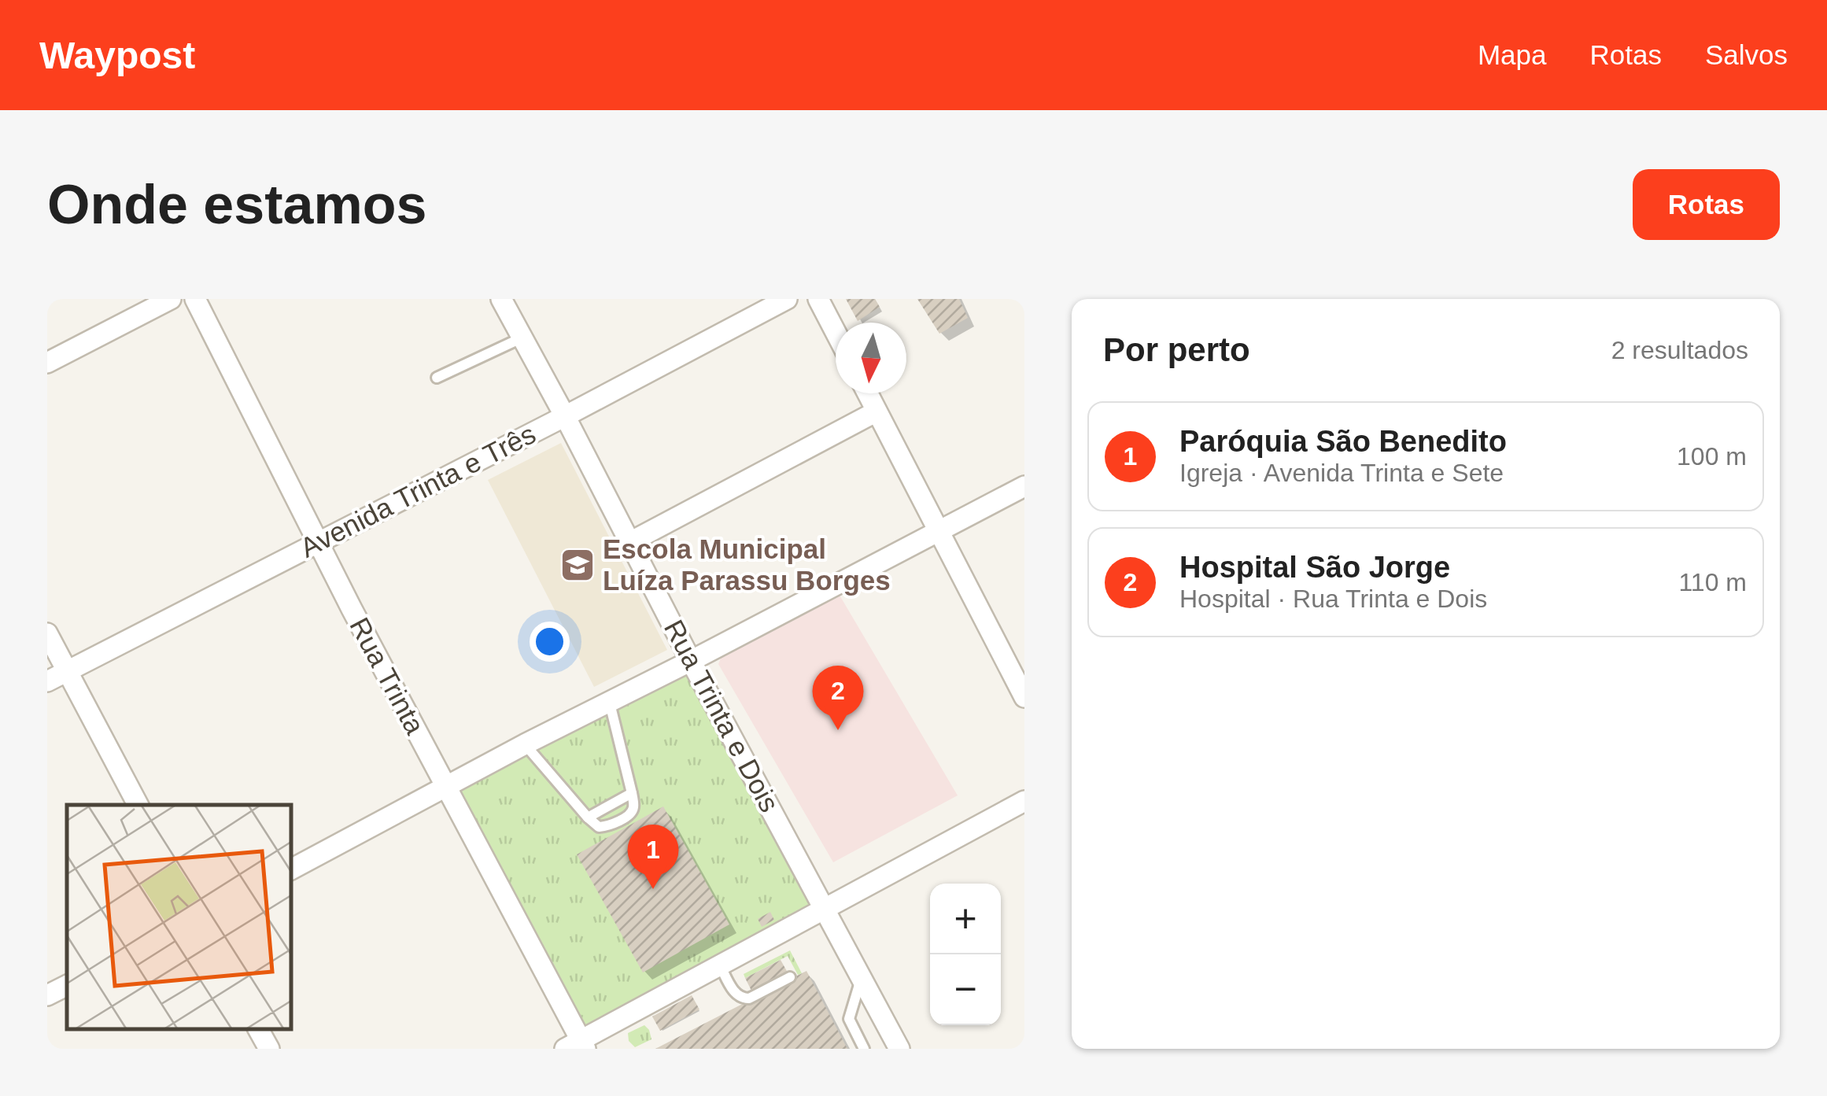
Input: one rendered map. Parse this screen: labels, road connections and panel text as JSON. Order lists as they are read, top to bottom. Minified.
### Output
{"streets":{"street":["Avenida Trinta e Três","Rua Trinta","Rua Trinta e Dois"]},"crossings":[["Avenida Trinta e Três","Rua Trinta"],["Avenida Trinta e Três","Rua Trinta e Dois"]],"places":{"school or university":["Escola Municipal Luíza Parassu Borges"]},"north":"bottom","page":{"header":"Waypost","nav":["Mapa","Rotas","Salvos"],"buttons":"Rotas","title":"Onde estamos","heading":["Por perto","2 resultados"],"list":[{"mark":"1","name":"Paróquia São Benedito","note":"Igreja · Avenida Trinta e Sete","value":"100 m"},{"mark":"2","name":"Hospital São Jorge","note":"Hospital · Rua Trinta e Dois","value":"110 m"}],"pins":["2","1"],"map_buttons":["+","−"]}}
